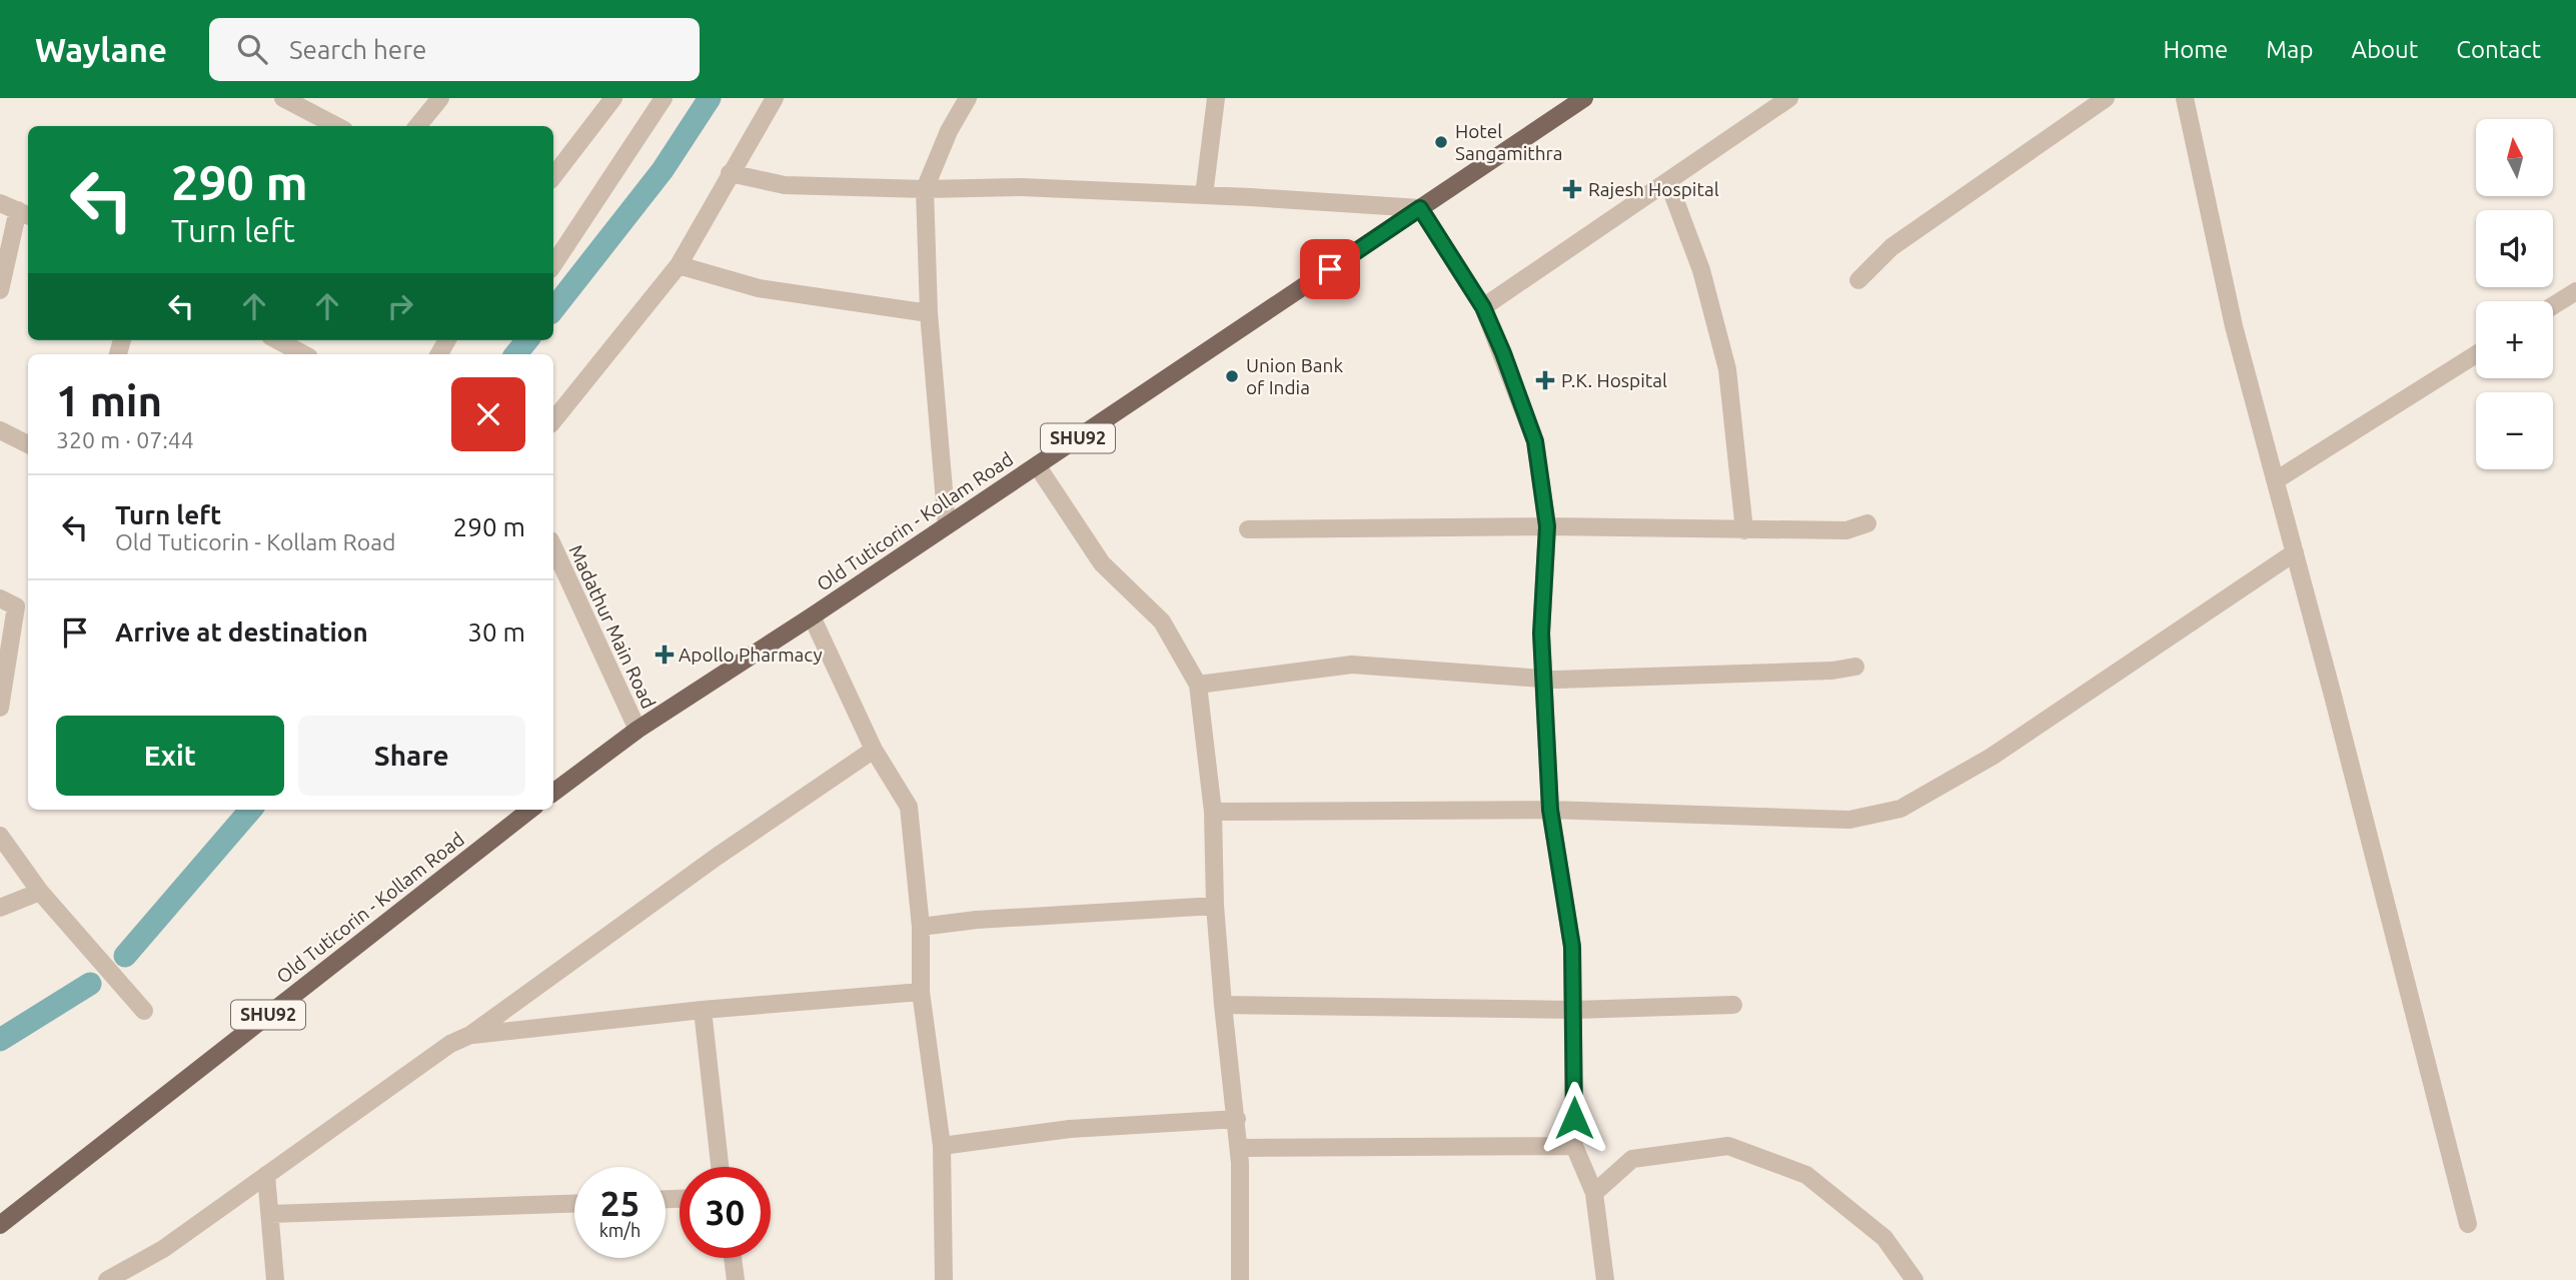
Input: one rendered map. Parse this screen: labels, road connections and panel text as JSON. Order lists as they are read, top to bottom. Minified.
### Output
{"streets":{"main road":["SHU92","Old Tuticorin - Kollam Road"],"street":["Madathur Main Road"]},"crossings":[["Old Tuticorin - Kollam Road","Madathur Main Road"]],"places":{"other":["Hotel Sangamithra","Union Bank of India"],"health":["Rajesh Hospital","P.K. Hospital","Apollo Pharmacy"]},"north":"top","page":{"header":"Waylane","search":"Search here","nav":["Home","Map","About","Contact"],"map_buttons":["+","−"],"turn":["290 m","Turn left"],"heading":["1 min","320 m · 07:44"],"list":[{"name":"Turn left","note":"Old Tuticorin - Kollam Road","value":"290 m"},{"name":"Arrive at destination","value":"30 m"}],"buttons":["Exit","Share"],"speed":"25 km/h","limit":"30"}}
